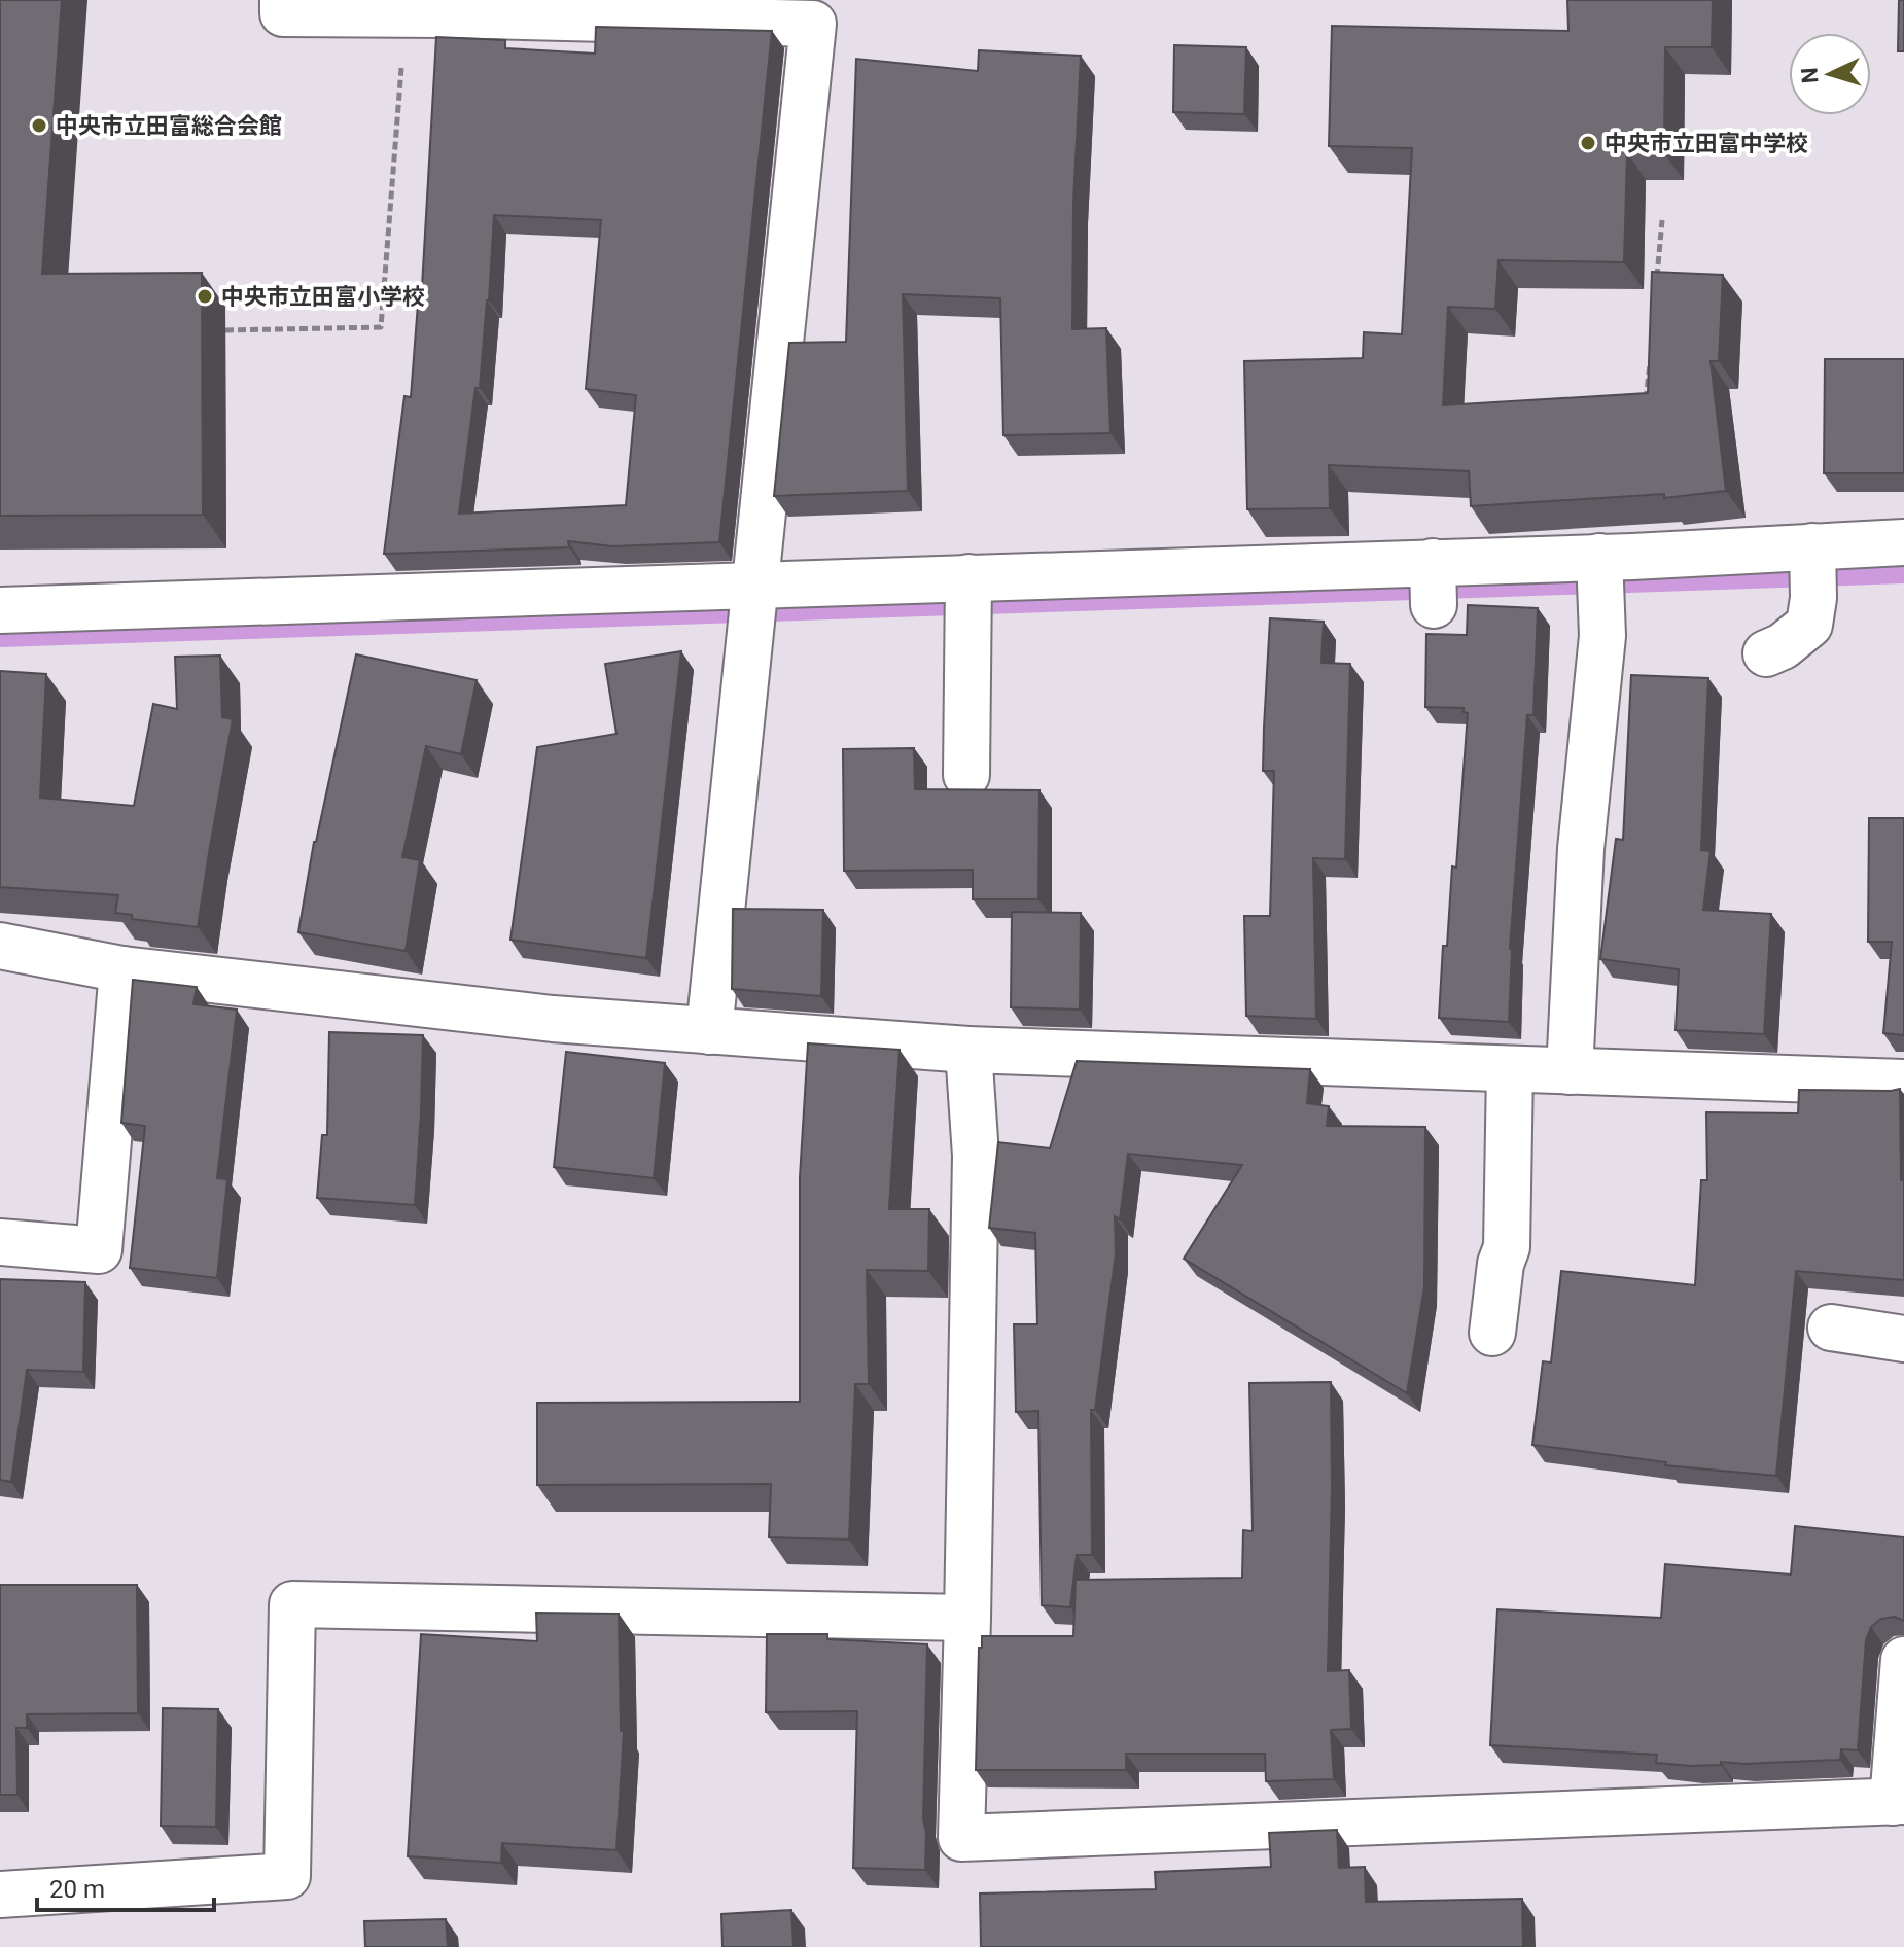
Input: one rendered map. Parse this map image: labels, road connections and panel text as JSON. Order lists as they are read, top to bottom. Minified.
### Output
{"places":["中央市立田富総合会館","中央市立田富中学校","中央市立田富小学校"],"scale_bar":"20 m","north":"left"}
